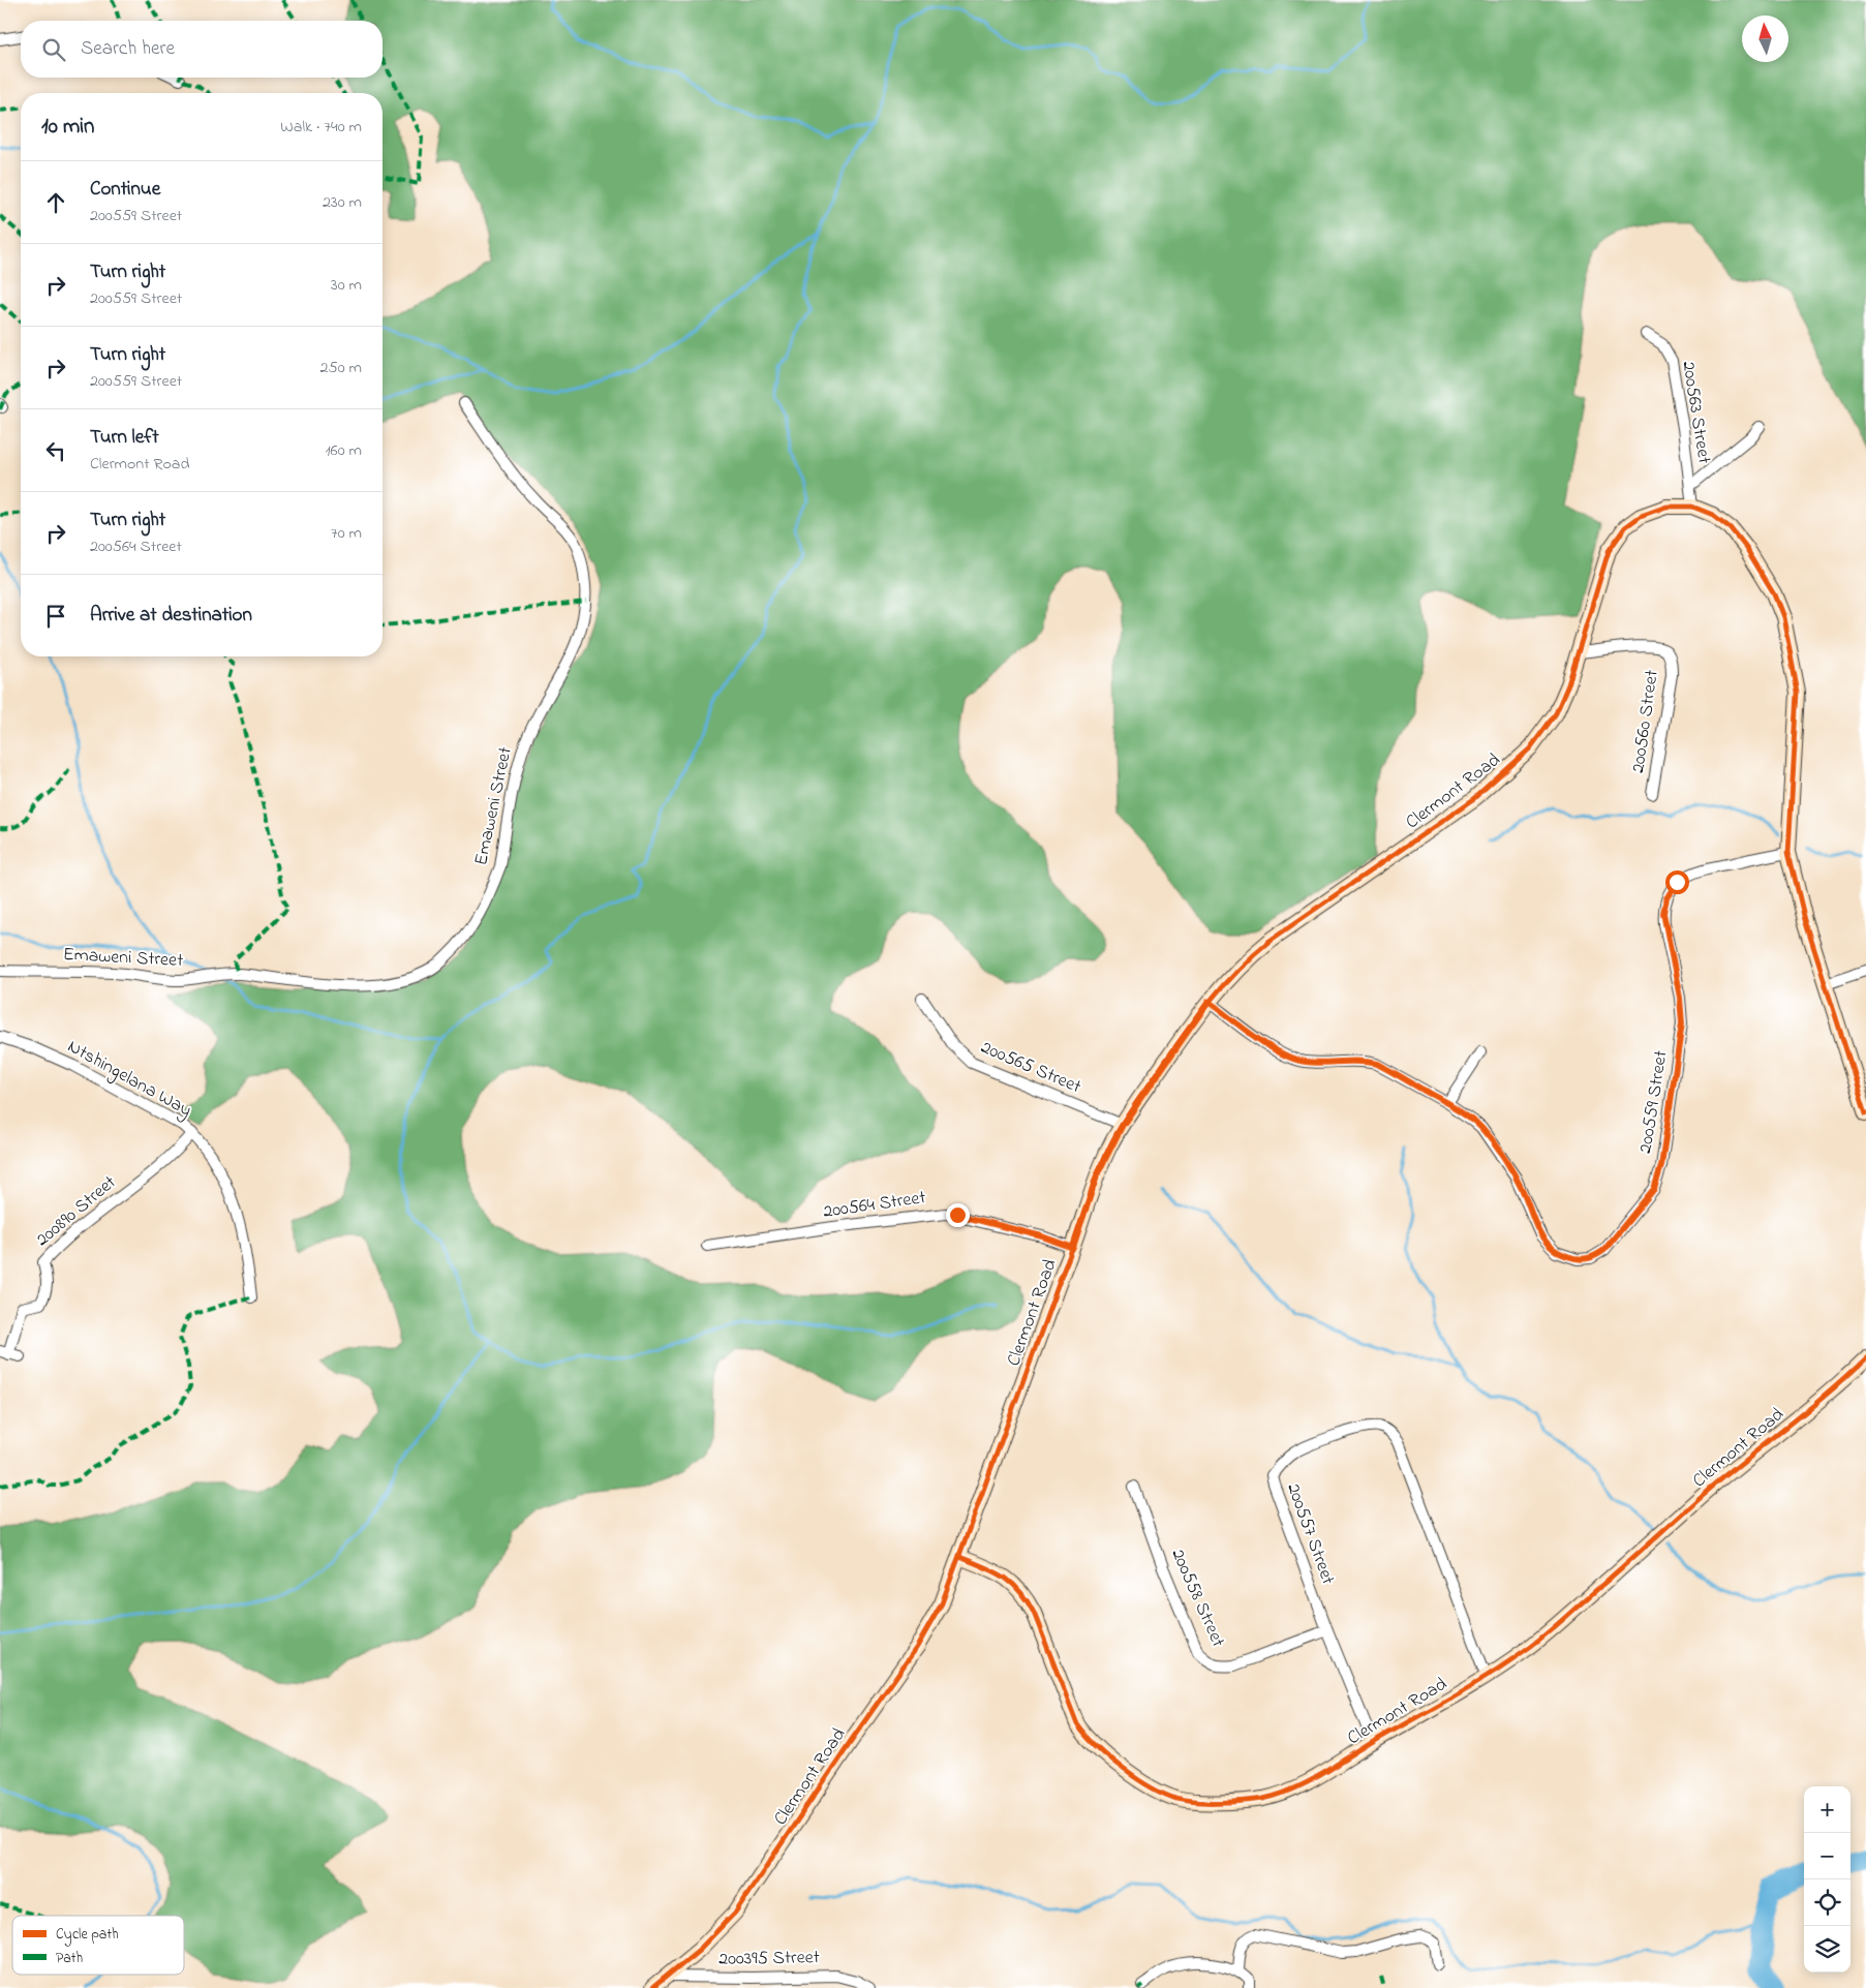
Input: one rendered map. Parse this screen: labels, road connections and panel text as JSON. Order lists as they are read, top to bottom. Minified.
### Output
{"streets":{"street":["200563 Street","200560 Street","Clermont Road","Emaweni Street","200565 Street","Ntshingelana Way","200559 Street","200564 Street","200890 Street","200557 Street","200558 Street","200395 Street"]},"crossings":[["200563 Street","Clermont Road"],["200560 Street","Clermont Road"],["Clermont Road","200565 Street"],["Clermont Road","200559 Street"],["Clermont Road","200564 Street"],["Clermont Road","200557 Street"],["Clermont Road","200395 Street"],["Ntshingelana Way","200890 Street"],["200557 Street","200558 Street"]],"legend":["Cycle path","Path"],"north":"top","page":{"search":"Search here","heading":["10 min","Walk · 740 m"],"list":[["Continue","200559 Street","230 m"],["Turn right","200559 Street","30 m"],["Turn right","200559 Street","250 m"],["Turn left","Clermont Road","160 m"],["Turn right","200564 Street","70 m"],"Arrive at destination"],"map_buttons":["+","−"]}}
